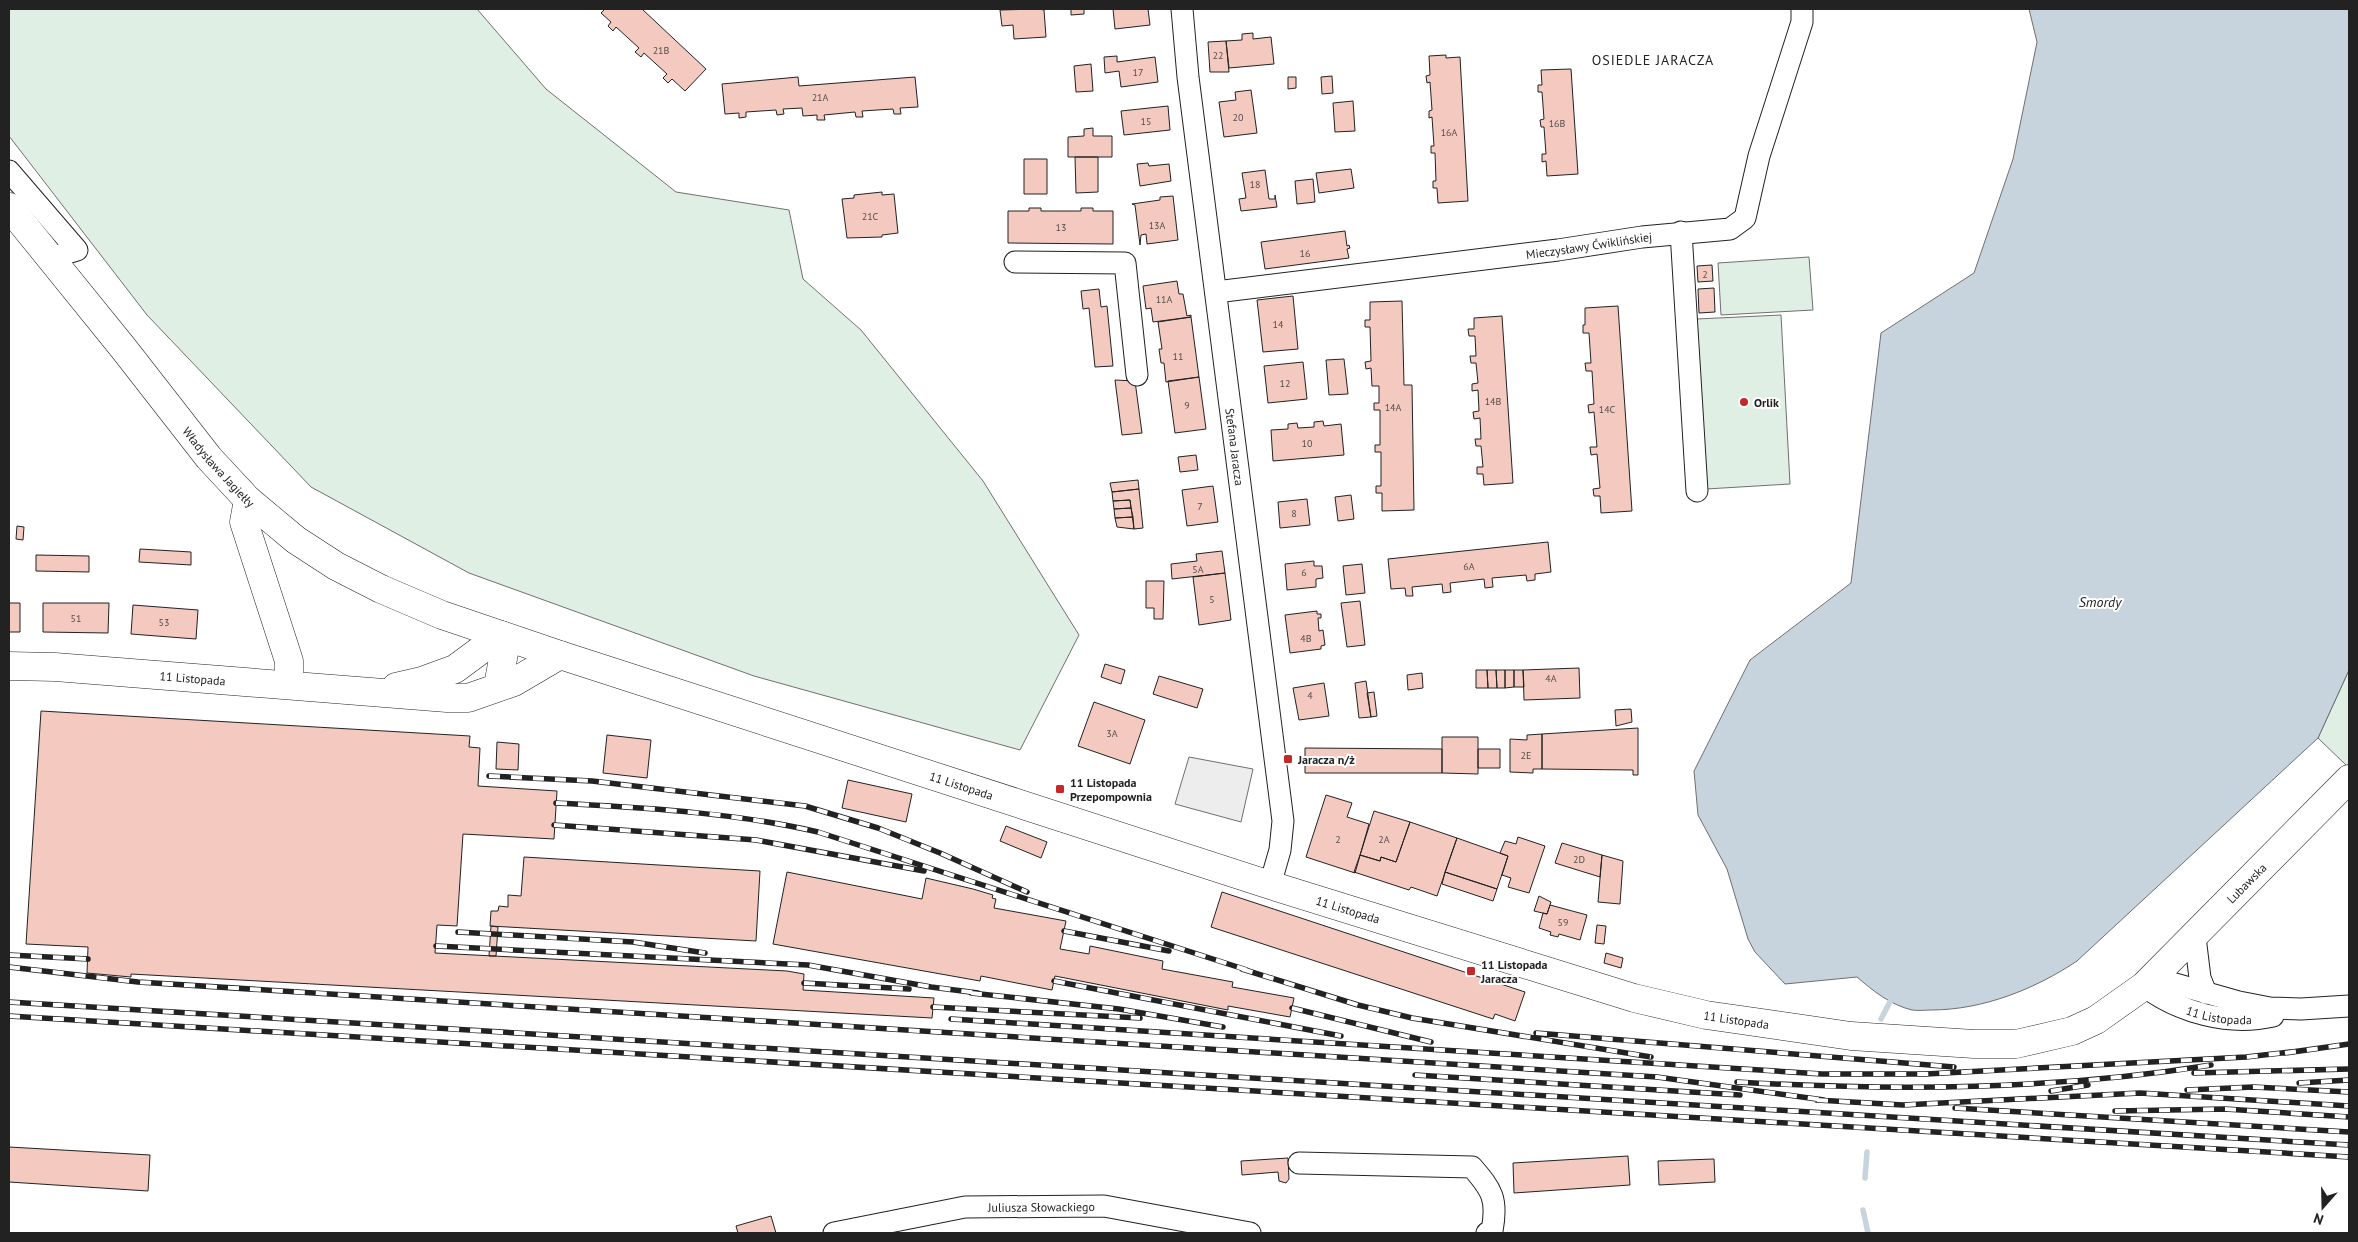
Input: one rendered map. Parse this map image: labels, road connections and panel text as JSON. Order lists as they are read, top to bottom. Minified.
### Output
{"streets":{"main road":["Władysława Jagiełły","11 Listopada","Lubawska"],"street":["Mieczysławy Ćwiklińskiej","Stefana Jaracza","Juliusza Słowackiego"]},"crossings":[["Mieczysławy Ćwiklińskiej","Stefana Jaracza"],["Stefana Jaracza","11 Listopada"],["Władysława Jagiełły","11 Listopada"],["11 Listopada","Lubawska"]],"districts":["OSIEDLE JARACZA"],"water":["Smordy"],"places":{"other":["Orlik"],"transit":["Jaracza n/ż","11 Listopada Przepompownia","11 Listopada Jaracza"]},"house_numbers":["21B","22","17","21A","20","15","16B","16A","18","21C","13A","13","16","2","11A","14","11","12","14B","9","14A","14C","10","7","8","6A","5A","6","5","51","53","4B","4A","4","3A","2E","2","2A","2D","59"],"north":"bottom"}
